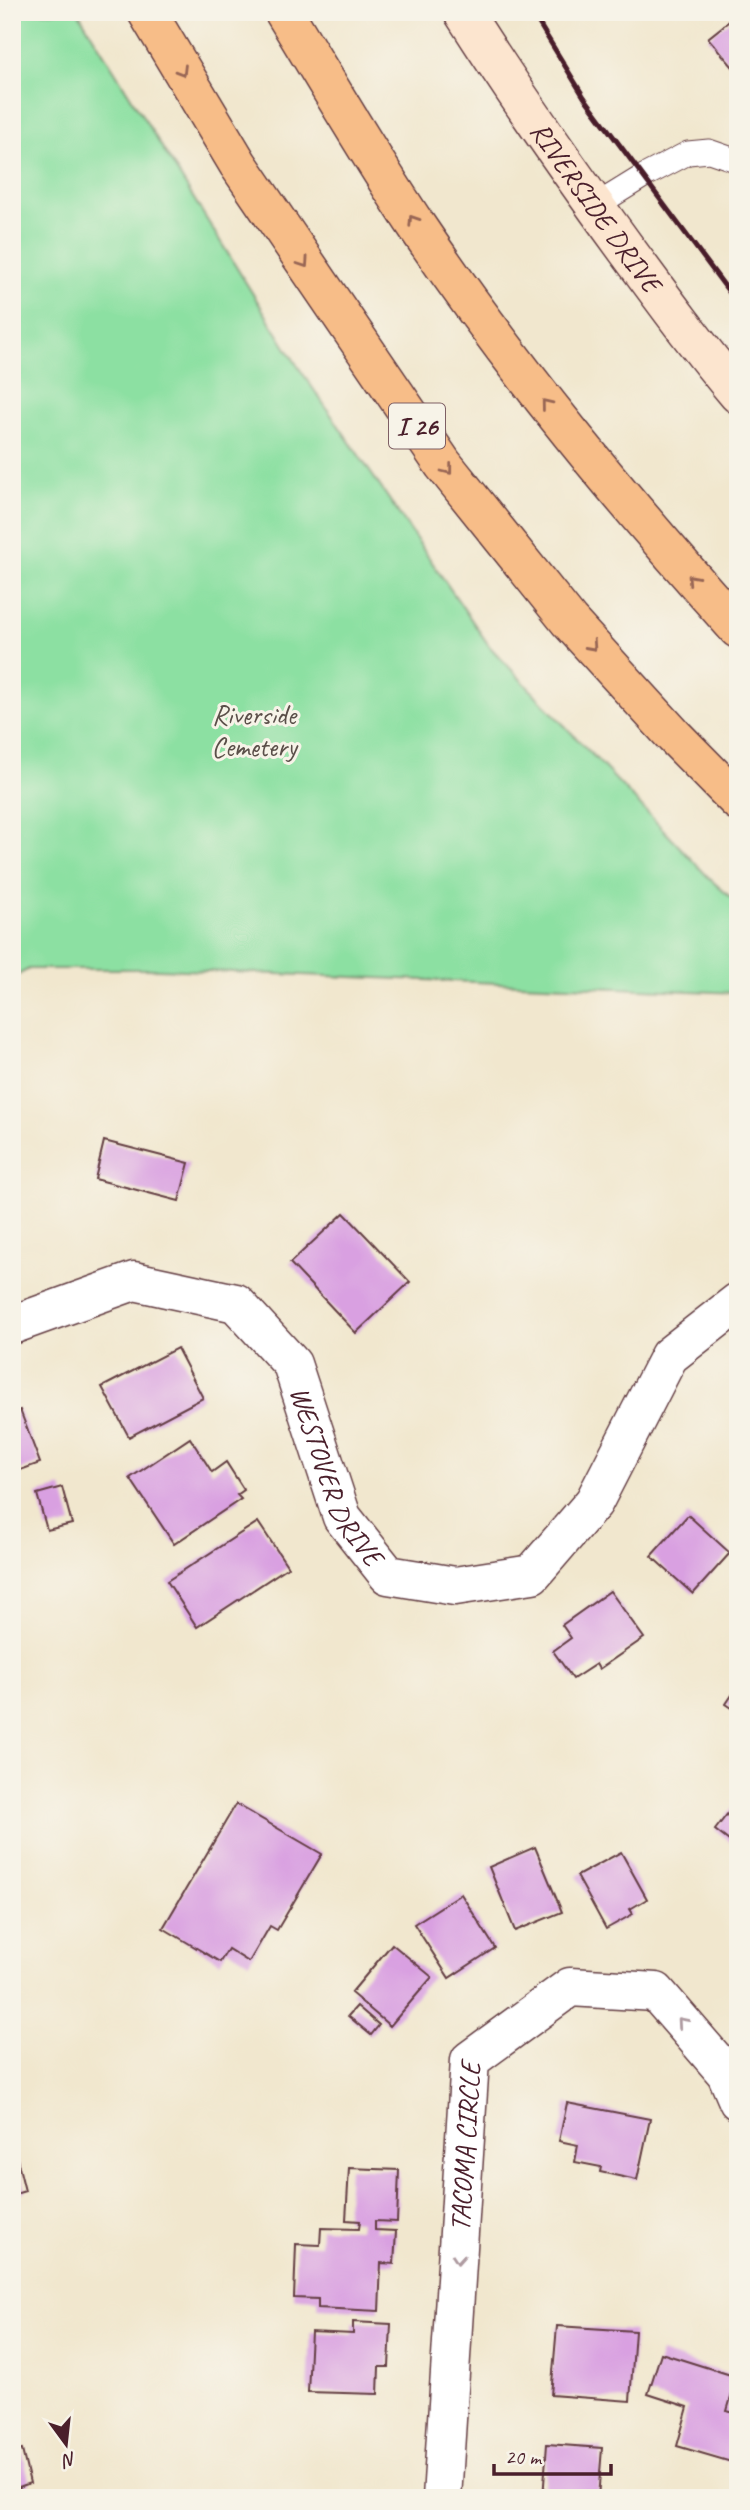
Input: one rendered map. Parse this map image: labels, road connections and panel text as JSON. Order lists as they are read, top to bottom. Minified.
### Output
{"streets":{"highway":["I 26"],"main road":["RIVERSIDE DRIVE"],"street":["WESTOVER DRIVE","TACOMA CIRCLE"]},"parks":["Riverside Cemetery"],"scale_bar":"20 m","north":"bottom"}
